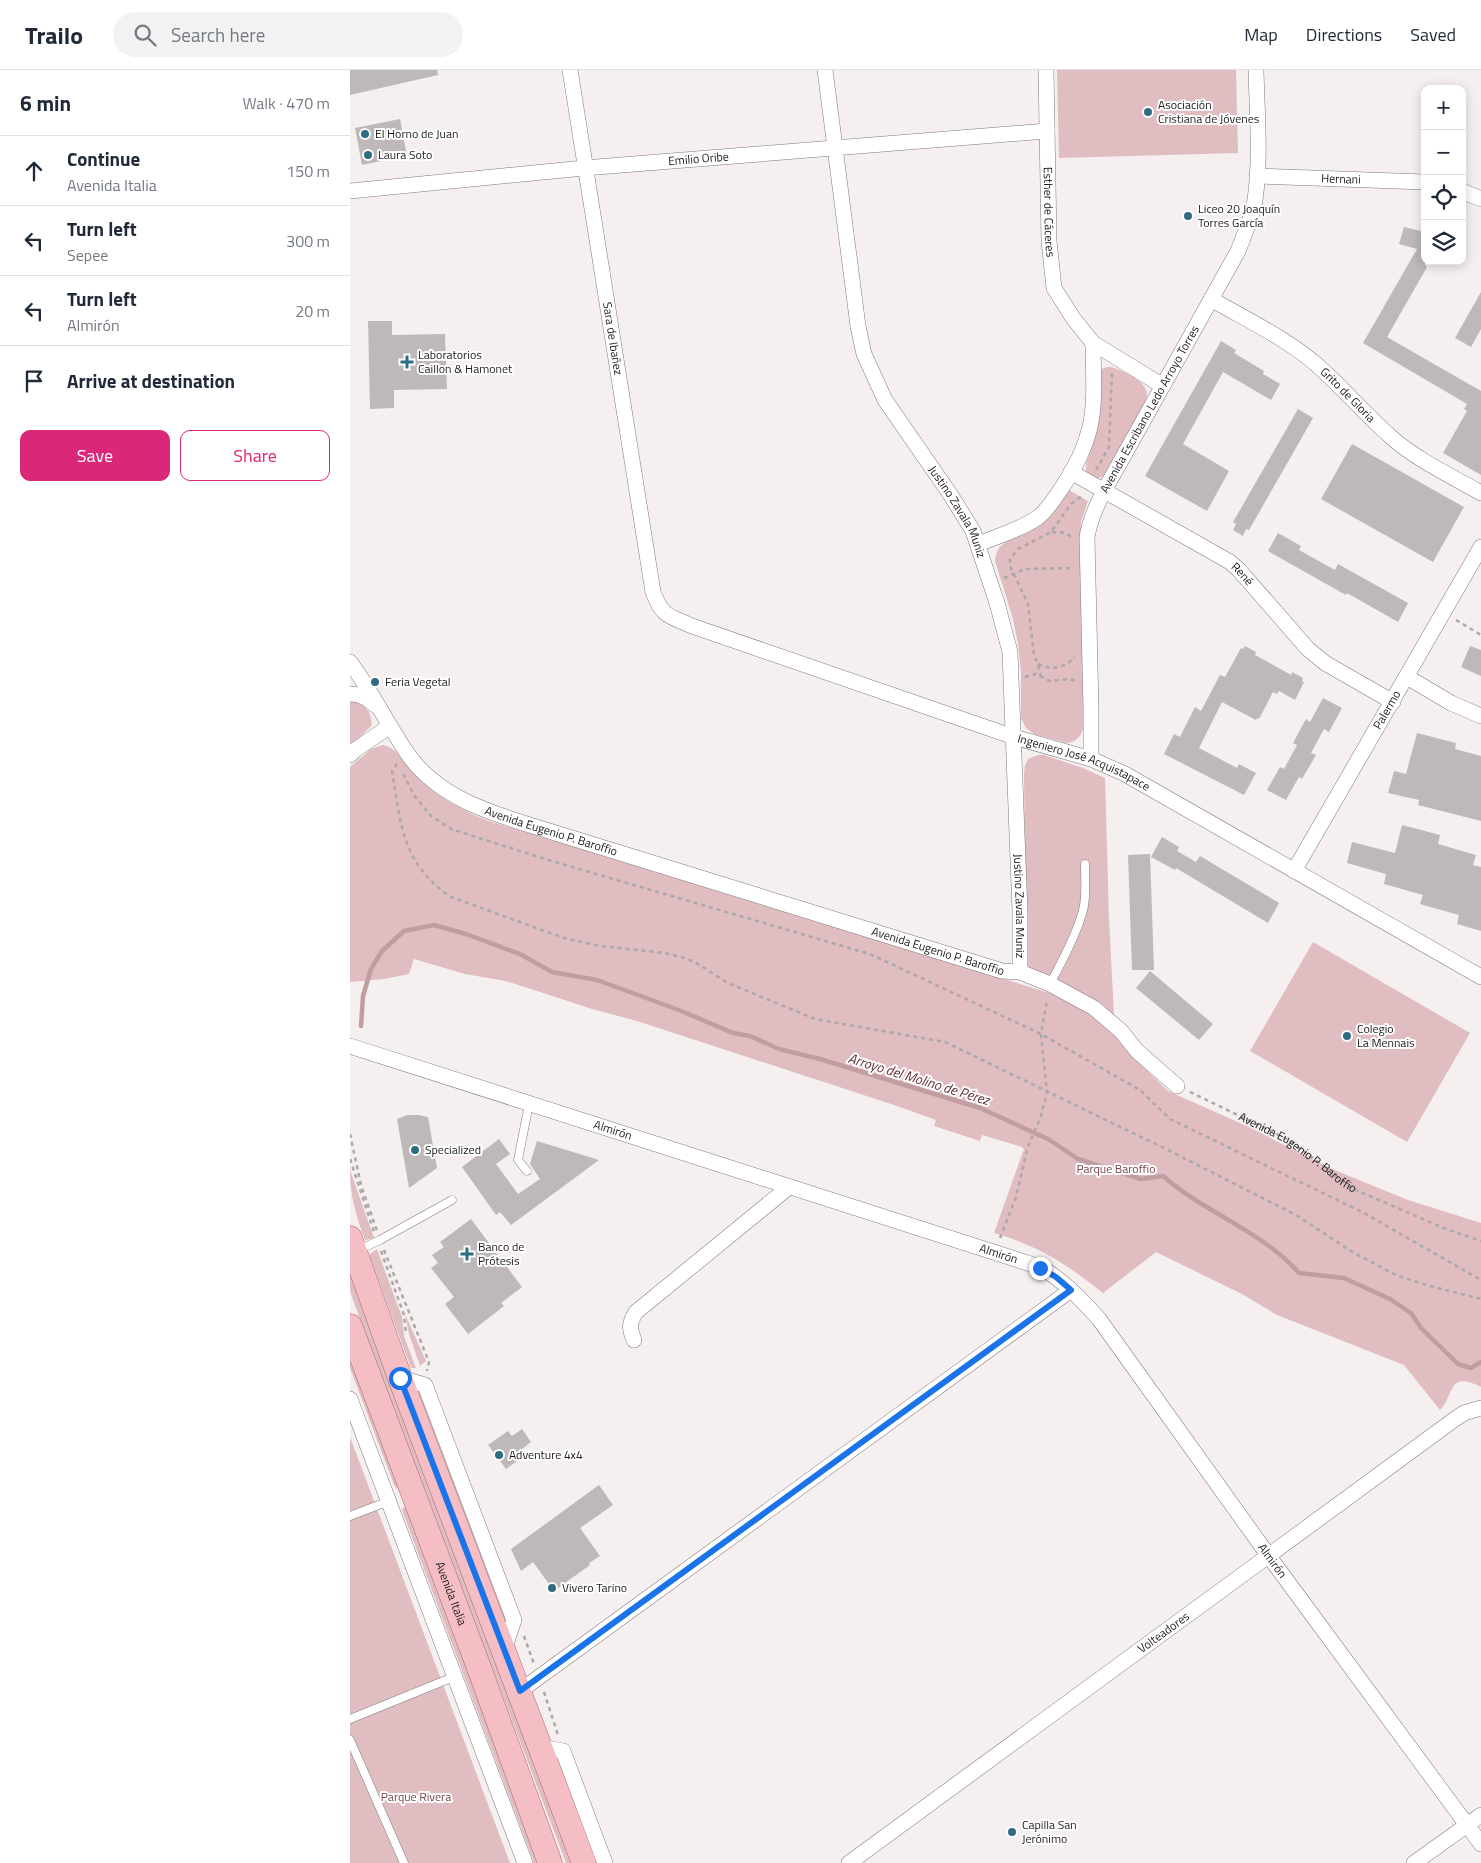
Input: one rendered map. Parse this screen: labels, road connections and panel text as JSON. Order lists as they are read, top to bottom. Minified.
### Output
{"streets":{"main road":["Avenida Italia"],"street":["Emilio Oribe","Hernani","Esther de Cáceres","Sara de Ibañez","Grito de Gloria","Avenida Escribano Ledo Arroyo Torres","Justino Zavala Muniz","René","Palermo","Ingeniero José Acquistapace","Avenida Eugenio P. Baroffio","Almirón","Volteadores"]},"crossings":[["Emilio Oribe","Esther de Cáceres"],["Emilio Oribe","Sara de Ibañez"],["Emilio Oribe","Justino Zavala Muniz"],["Hernani","Avenida Escribano Ledo Arroyo Torres"],["Esther de Cáceres","Avenida Escribano Ledo Arroyo Torres"],["Sara de Ibañez","Ingeniero José Acquistapace"],["Grito de Gloria","Avenida Escribano Ledo Arroyo Torres"],["Avenida Escribano Ledo Arroyo Torres","René"],["Avenida Escribano Ledo Arroyo Torres","Ingeniero José Acquistapace"],["Justino Zavala Muniz","Ingeniero José Acquistapace"],["Justino Zavala Muniz","Avenida Eugenio P. Baroffio"],["René","Palermo"],["Palermo","Ingeniero José Acquistapace"],["Almirón","Volteadores"]],"water":["Arroyo del Molino de Pérez"],"parks":["Parque Baroffio","Parque Rivera"],"places":{"other":["Asociación Cristiana de Jóvenes","El Horno de Juan","Laura Soto","Liceo 20 Joaquín Torres García","Feria Vegetal","Colegio La Mennais","Specialized","Adventure 4x4","Vivero Tarino","Capilla San Jerónimo"],"health":["Laboratorios Caillon & Hamonet","Banco de Prótesis"]},"page":{"header":"Trailo","search":"Search here","nav":["Map","Directions","Saved"],"heading":["6 min","Walk · 470 m"],"map_buttons":["+","−"],"list":[["Continue","Avenida Italia","150 m"],["Turn left","Sepee","300 m"],["Turn left","Almirón","20 m"],"Arrive at destination"],"buttons":["Save","Share"]}}
